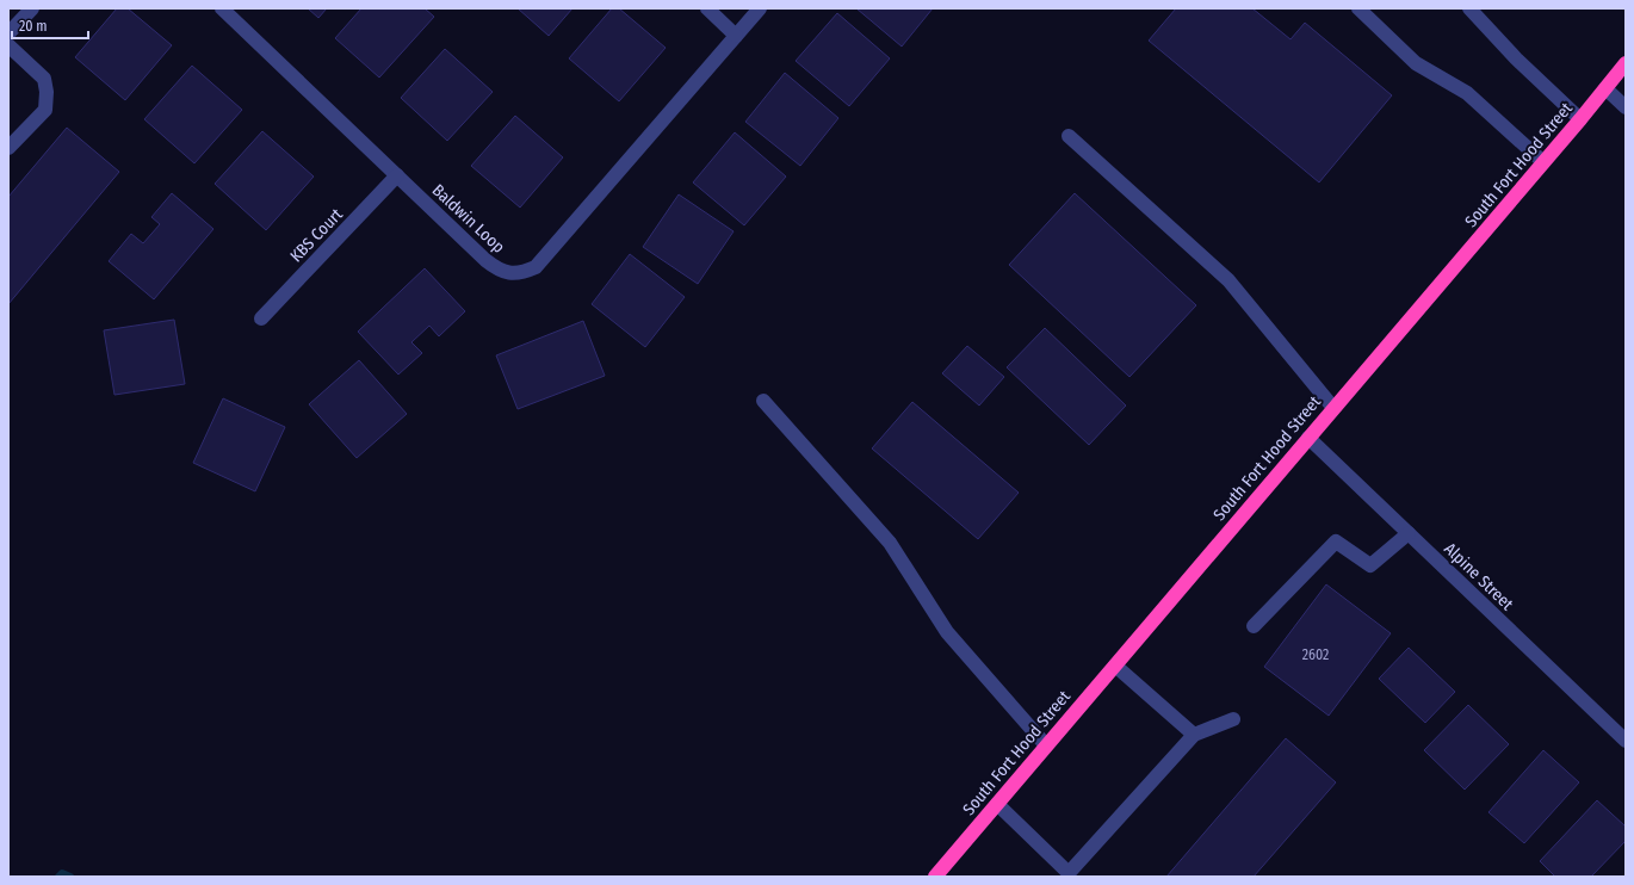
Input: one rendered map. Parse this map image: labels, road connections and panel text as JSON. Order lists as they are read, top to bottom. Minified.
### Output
{"streets":{"highway":["South Fort Hood Street"],"street":["Baldwin Loop","KBS Court","Alpine Street"]},"crossings":[["South Fort Hood Street","Alpine Street"],["Baldwin Loop","KBS Court"]],"house_numbers":["2602"],"scale_bar":"20 m"}
